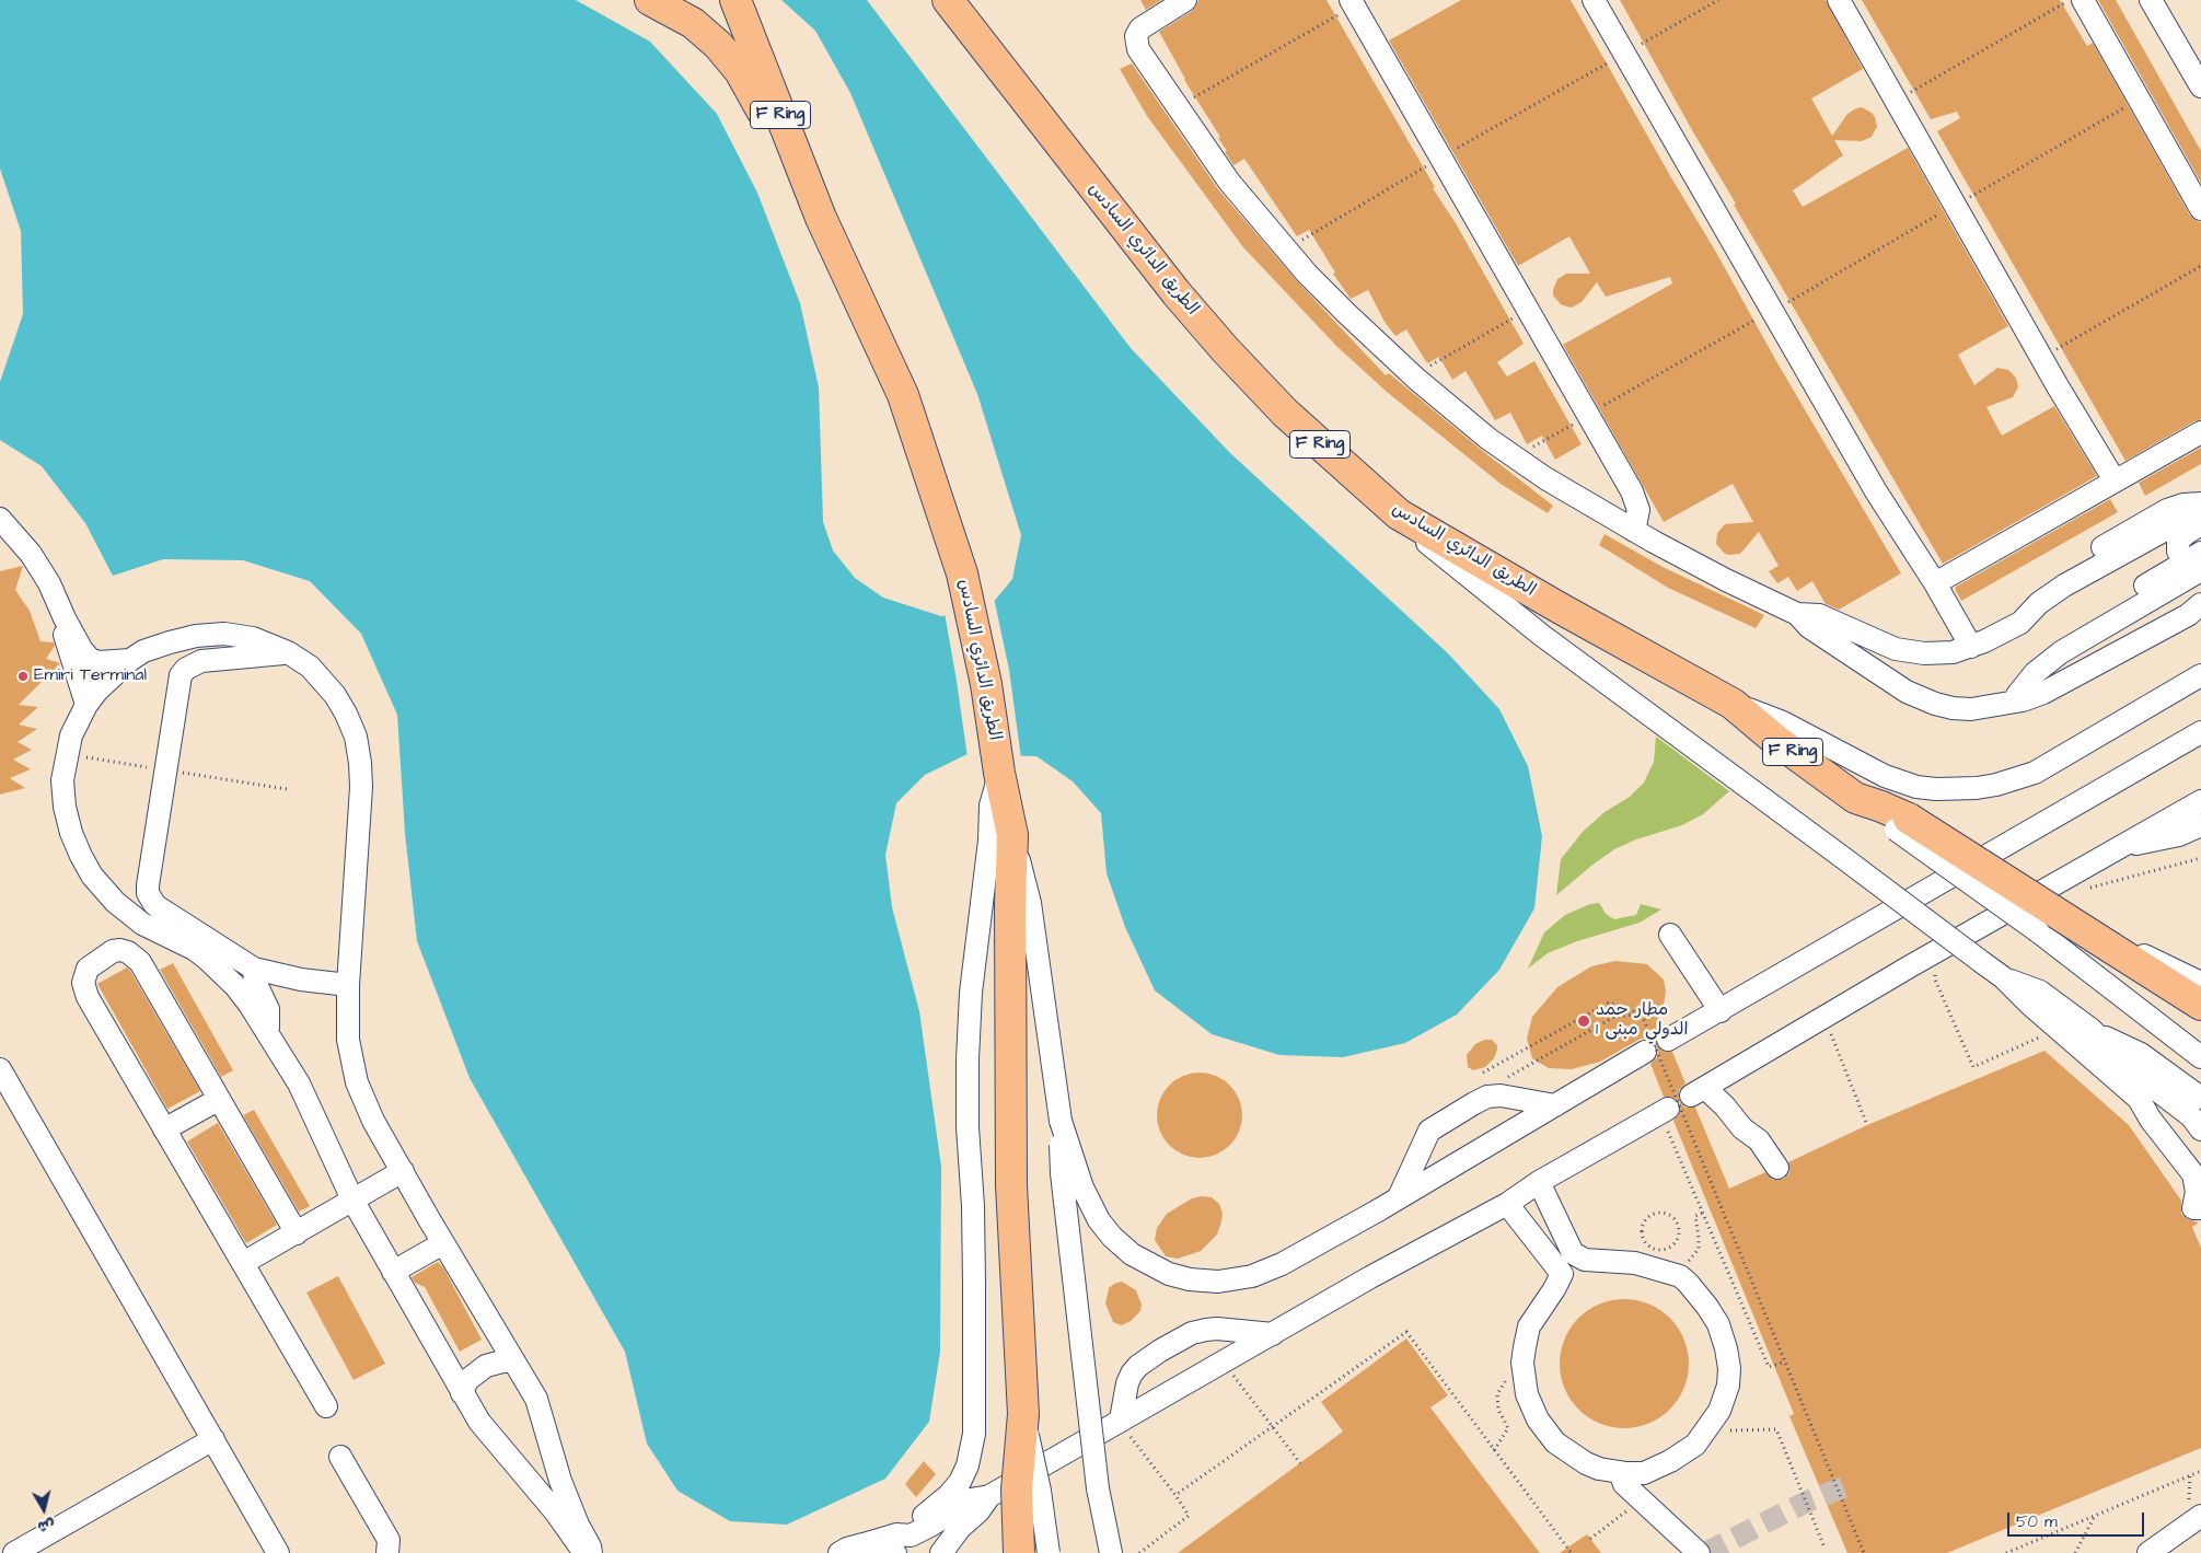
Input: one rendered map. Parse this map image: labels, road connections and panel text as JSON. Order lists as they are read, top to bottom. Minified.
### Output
{"streets":{"highway":["F Ring","الطريق الدائري السادس"]},"places":["Emiri Terminal","مطار حمد الدولي مبنى 1"],"scale_bar":"50 m","north":"bottom"}
